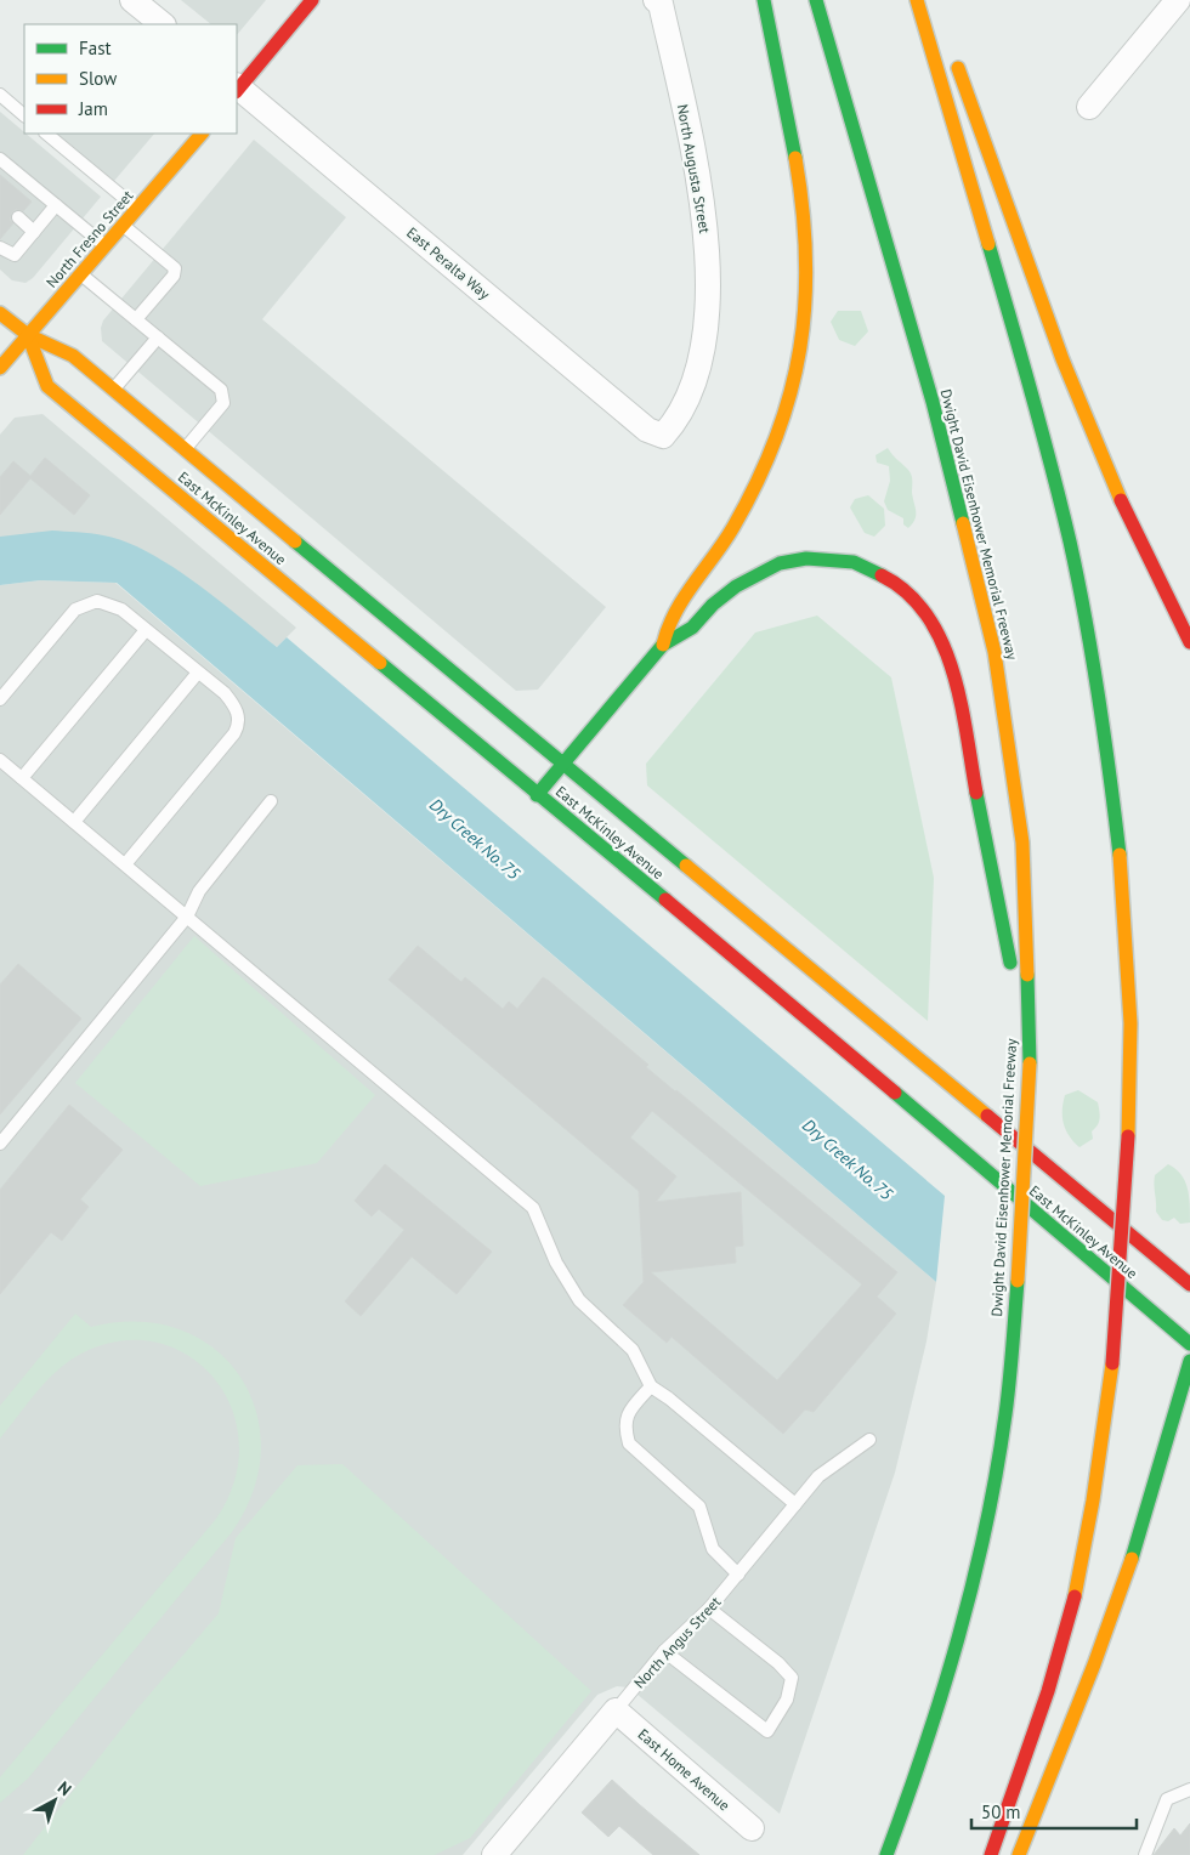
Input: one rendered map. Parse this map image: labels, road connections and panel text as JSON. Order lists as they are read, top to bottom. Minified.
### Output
{"streets":{"main road":["North Fresno Street","East McKinley Avenue","Dwight David Eisenhower Memorial Freeway"],"street":["North Augusta Street","East Peralta Way","North Angus Street","East Home Avenue"]},"crossings":[["North Augusta Street","East Peralta Way"],["North Fresno Street","East McKinley Avenue"],["North Angus Street","East Home Avenue"]],"water":["Dry Creek No. 75"],"legend":["Fast","Slow","Jam"],"scale_bar":"50 m","north":"top right"}
